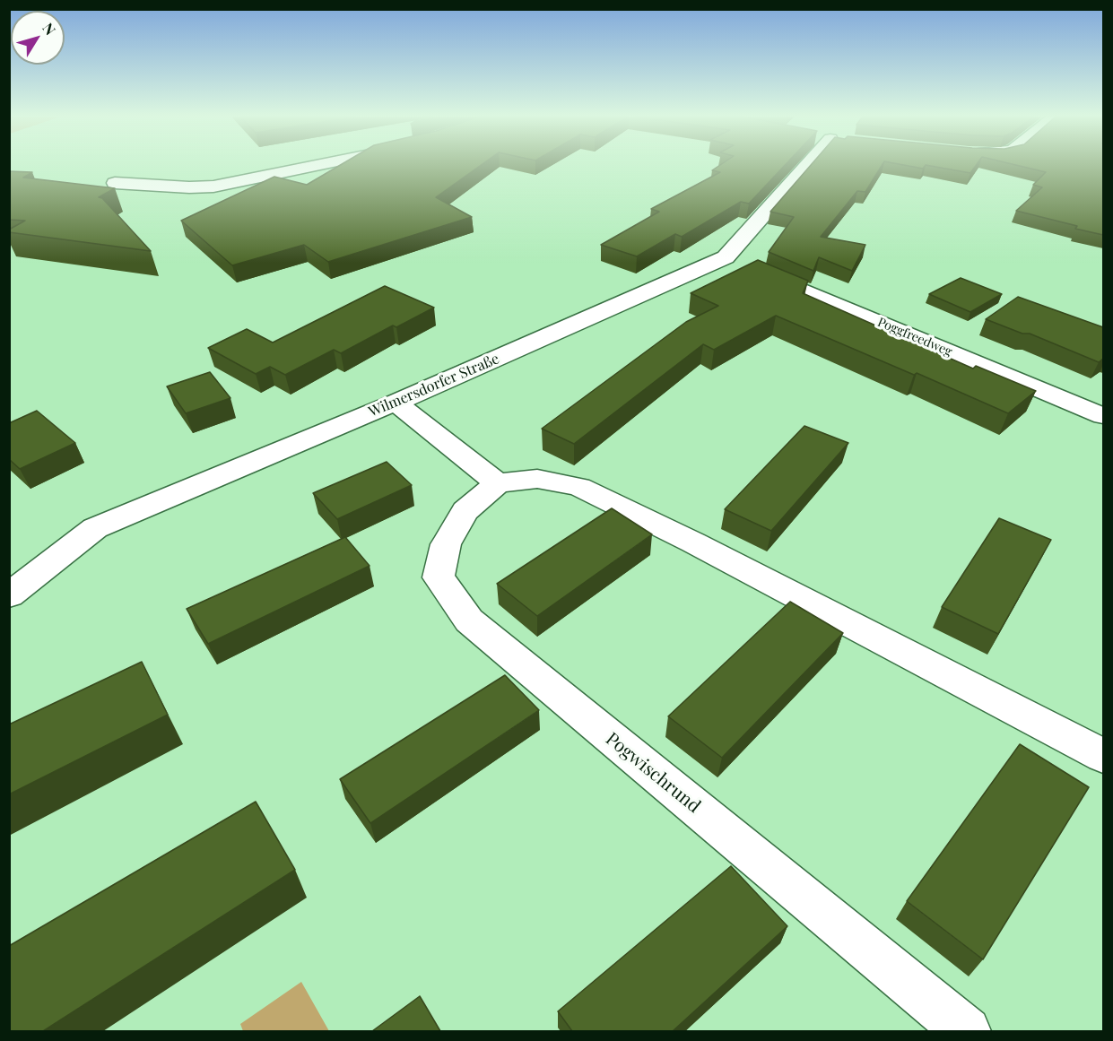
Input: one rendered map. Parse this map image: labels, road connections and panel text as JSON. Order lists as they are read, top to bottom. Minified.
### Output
{"streets":{"street":["Poggfreedweg","Wilmersdorfer Straße","Pogwischrund"]},"crossings":[["Poggfreedweg","Wilmersdorfer Straße"]],"north":"top right"}
